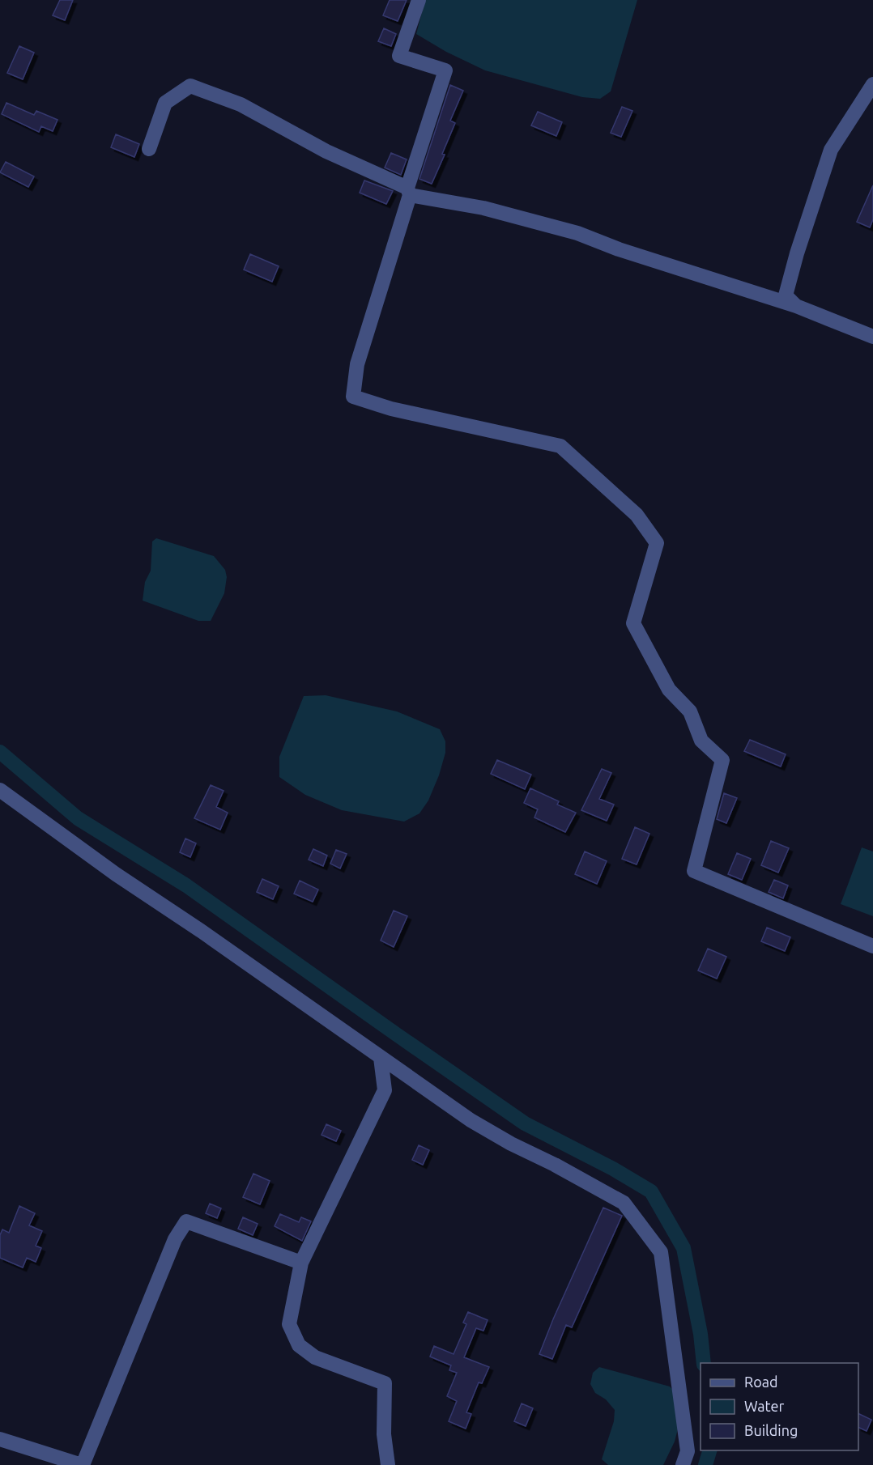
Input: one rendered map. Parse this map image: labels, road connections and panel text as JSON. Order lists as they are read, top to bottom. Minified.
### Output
{"legend":["Road","Water","Building"]}
